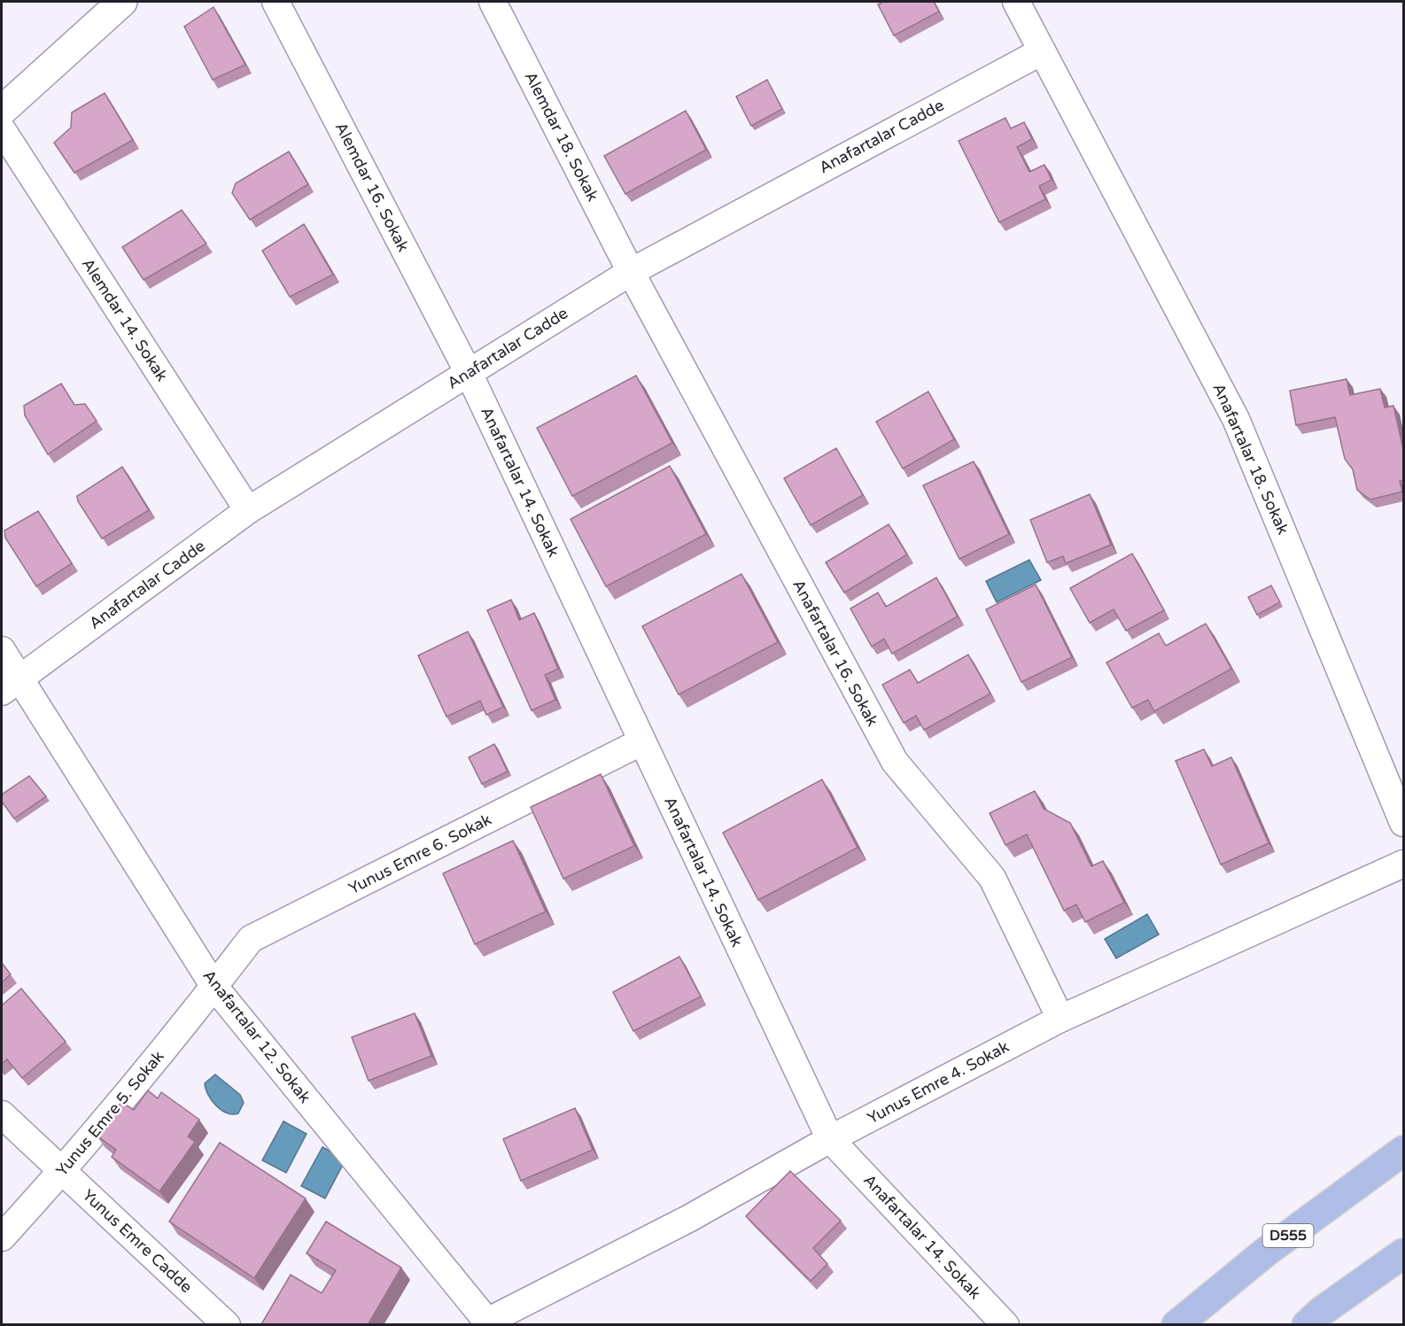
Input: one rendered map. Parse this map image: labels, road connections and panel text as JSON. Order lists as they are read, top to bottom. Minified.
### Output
{"streets":{"main road":["D555"],"street":["Alemdar 18. Sokak","Anafartalar Cadde","Alemdar 16. Sokak","Alemdar 14. Sokak","Anafartalar 18. Sokak","Anafartalar 14. Sokak","Anafartalar 16. Sokak","Yunus Emre 6. Sokak","Anafartalar 12. Sokak","Yunus Emre 4. Sokak","Yunus Emre 5. Sokak","Yunus Emre Cadde"]},"crossings":[["Alemdar 18. Sokak","Anafartalar Cadde"],["Alemdar 18. Sokak","Anafartalar 16. Sokak"],["Anafartalar Cadde","Alemdar 16. Sokak"],["Anafartalar Cadde","Alemdar 14. Sokak"],["Anafartalar Cadde","Anafartalar 18. Sokak"],["Anafartalar Cadde","Anafartalar 14. Sokak"],["Anafartalar Cadde","Anafartalar 16. Sokak"],["Anafartalar Cadde","Anafartalar 12. Sokak"],["Alemdar 16. Sokak","Anafartalar 14. Sokak"],["Anafartalar 14. Sokak","Yunus Emre 6. Sokak"],["Anafartalar 14. Sokak","Yunus Emre 4. Sokak"],["Anafartalar 16. Sokak","Yunus Emre 4. Sokak"],["Yunus Emre 6. Sokak","Anafartalar 12. Sokak"],["Yunus Emre 6. Sokak","Yunus Emre 5. Sokak"],["Anafartalar 12. Sokak","Yunus Emre 4. Sokak"],["Anafartalar 12. Sokak","Yunus Emre 5. Sokak"],["Yunus Emre 5. Sokak","Yunus Emre Cadde"]]}
